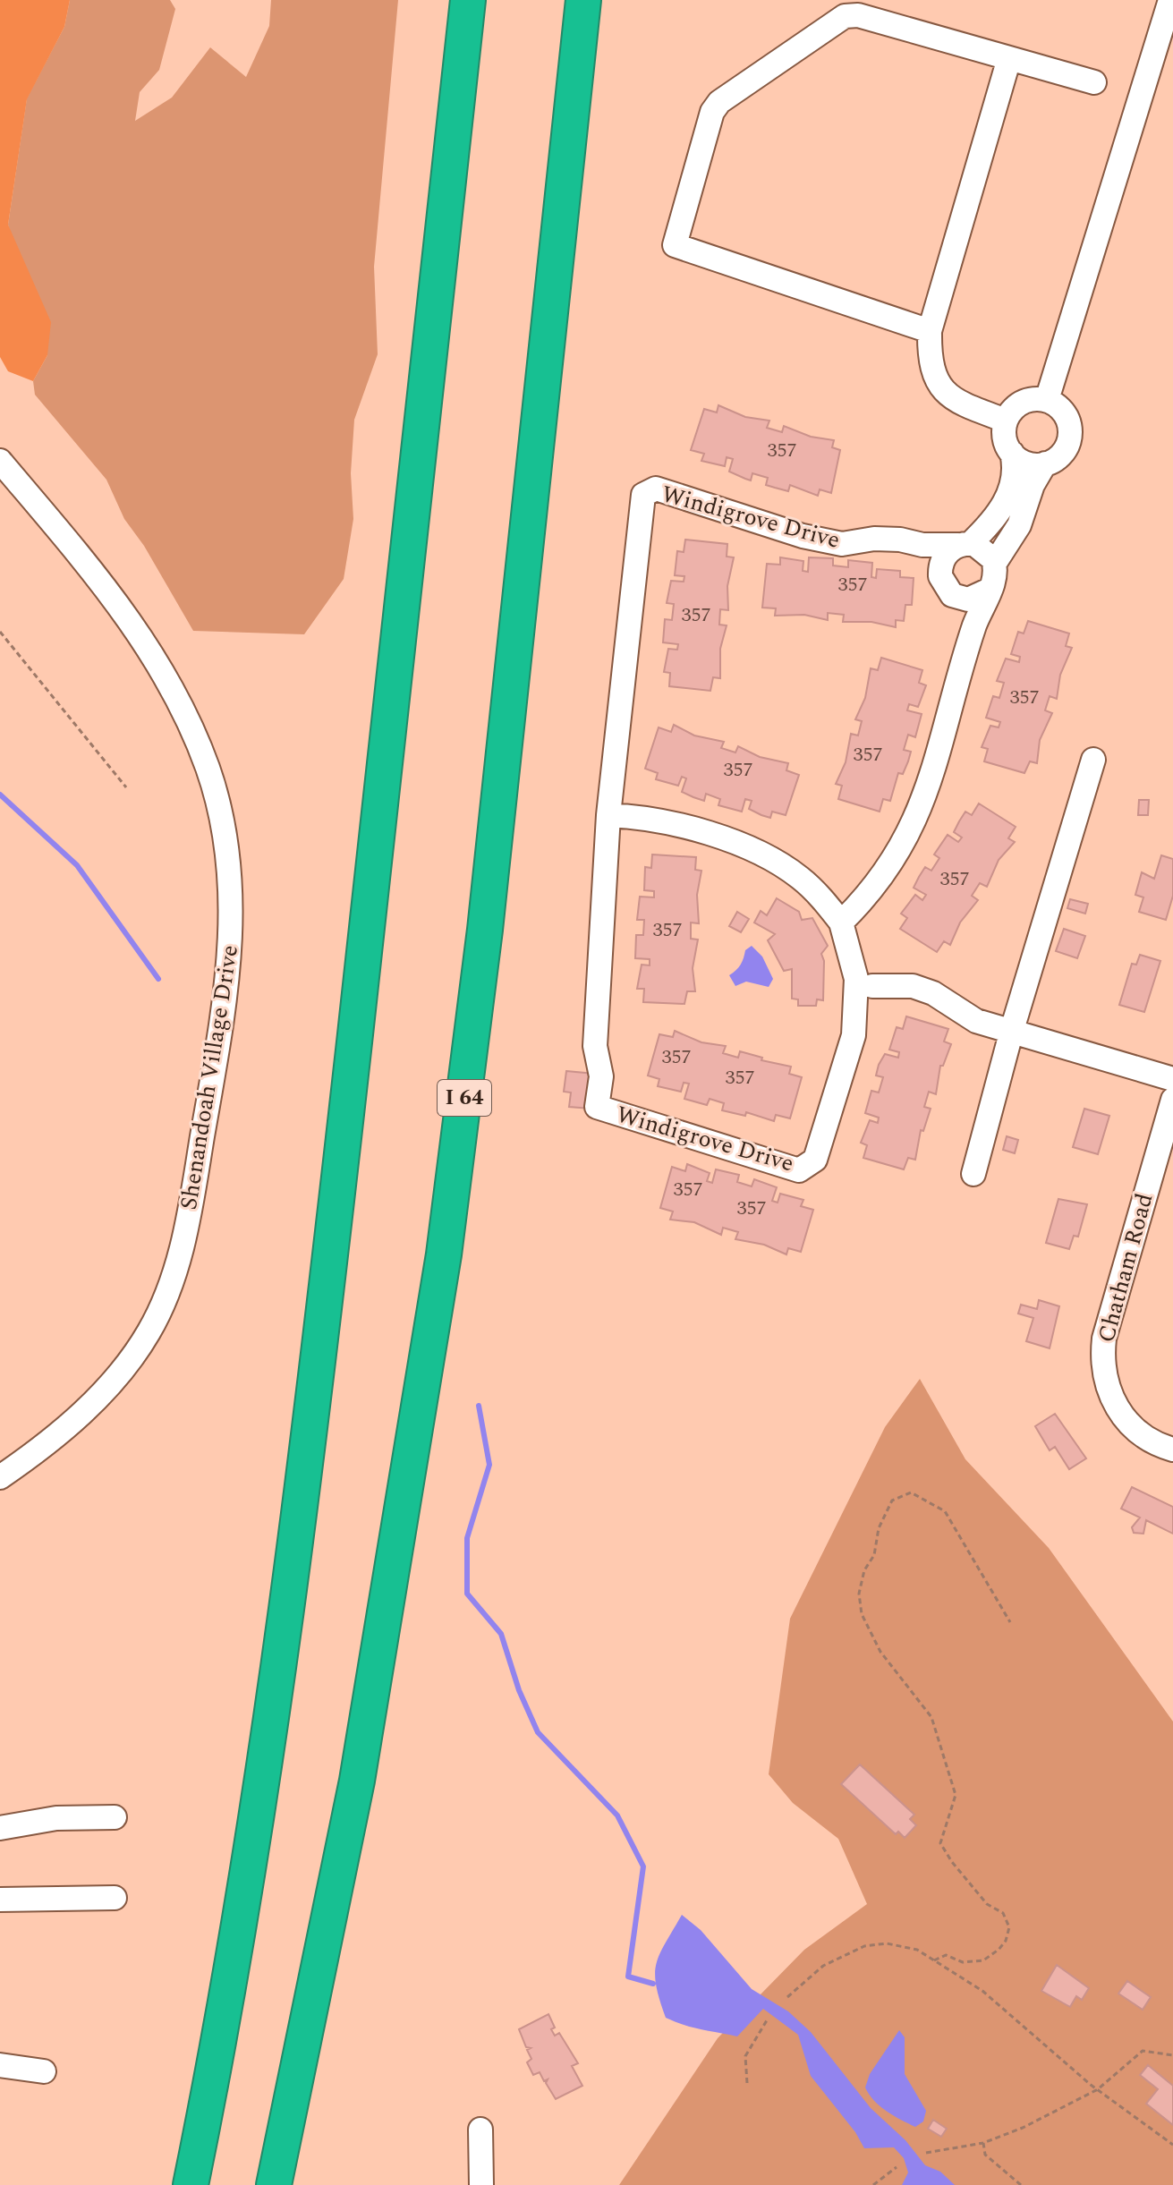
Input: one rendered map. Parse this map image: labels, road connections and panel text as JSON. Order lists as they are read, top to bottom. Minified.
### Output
{"streets":{"highway":["I 64"],"street":["Windigrove Drive","Shenandoah Village Drive","Chatham Road"]},"house_numbers":["357","357","357","357","357","357","357","357","357","357","357","357"]}
